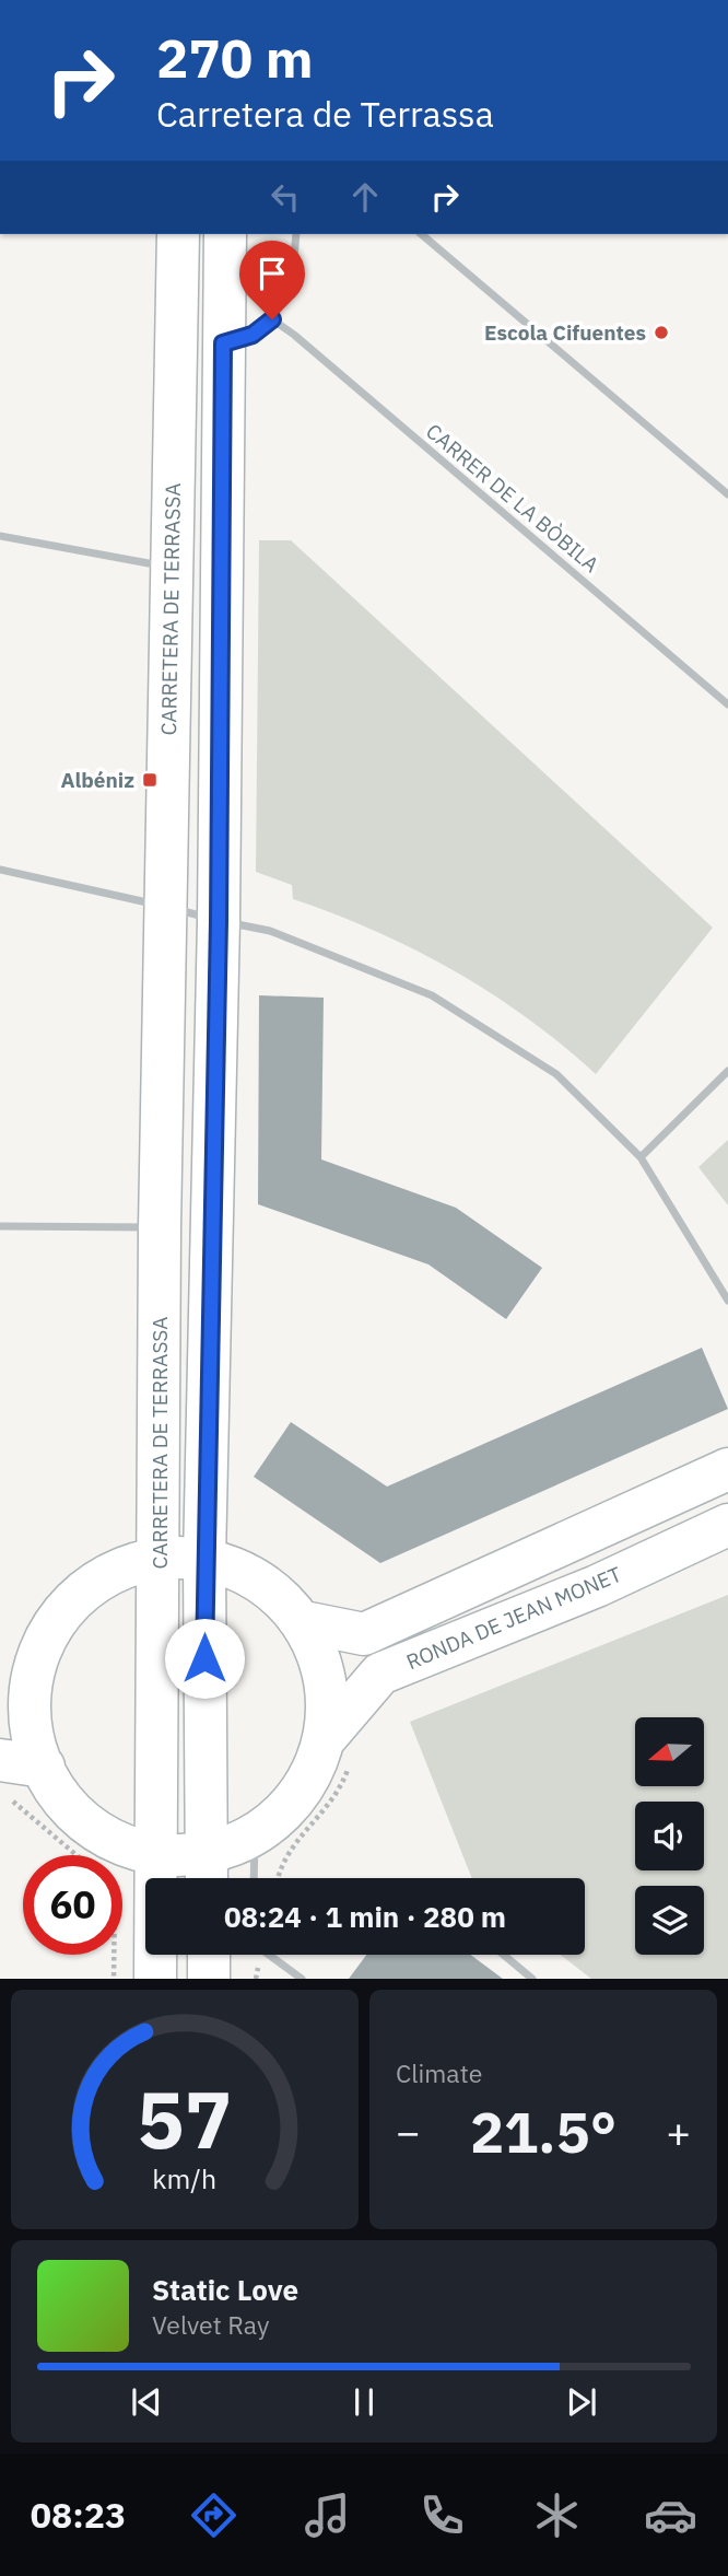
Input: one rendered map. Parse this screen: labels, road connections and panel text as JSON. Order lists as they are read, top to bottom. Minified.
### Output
{"streets":{"main road":["CARRETERA DE TERRASSA","RONDA DE JEAN MONET"],"street":["CARRER DE LA BÒBILA"]},"places":{"other":["Escola Cifuentes"],"transit":["Albéniz"]},"north":"left","page":{"turn":["270 m","Carretera de Terrassa"],"limit":"60","trip":"08:24 · 1 min · 280 m","tile":"Climate","heat":["−","21.5°","+"],"song":["Static Love","Velvet Ray"],"tabs":"08:23","gauge":["57","km/h"]}}
